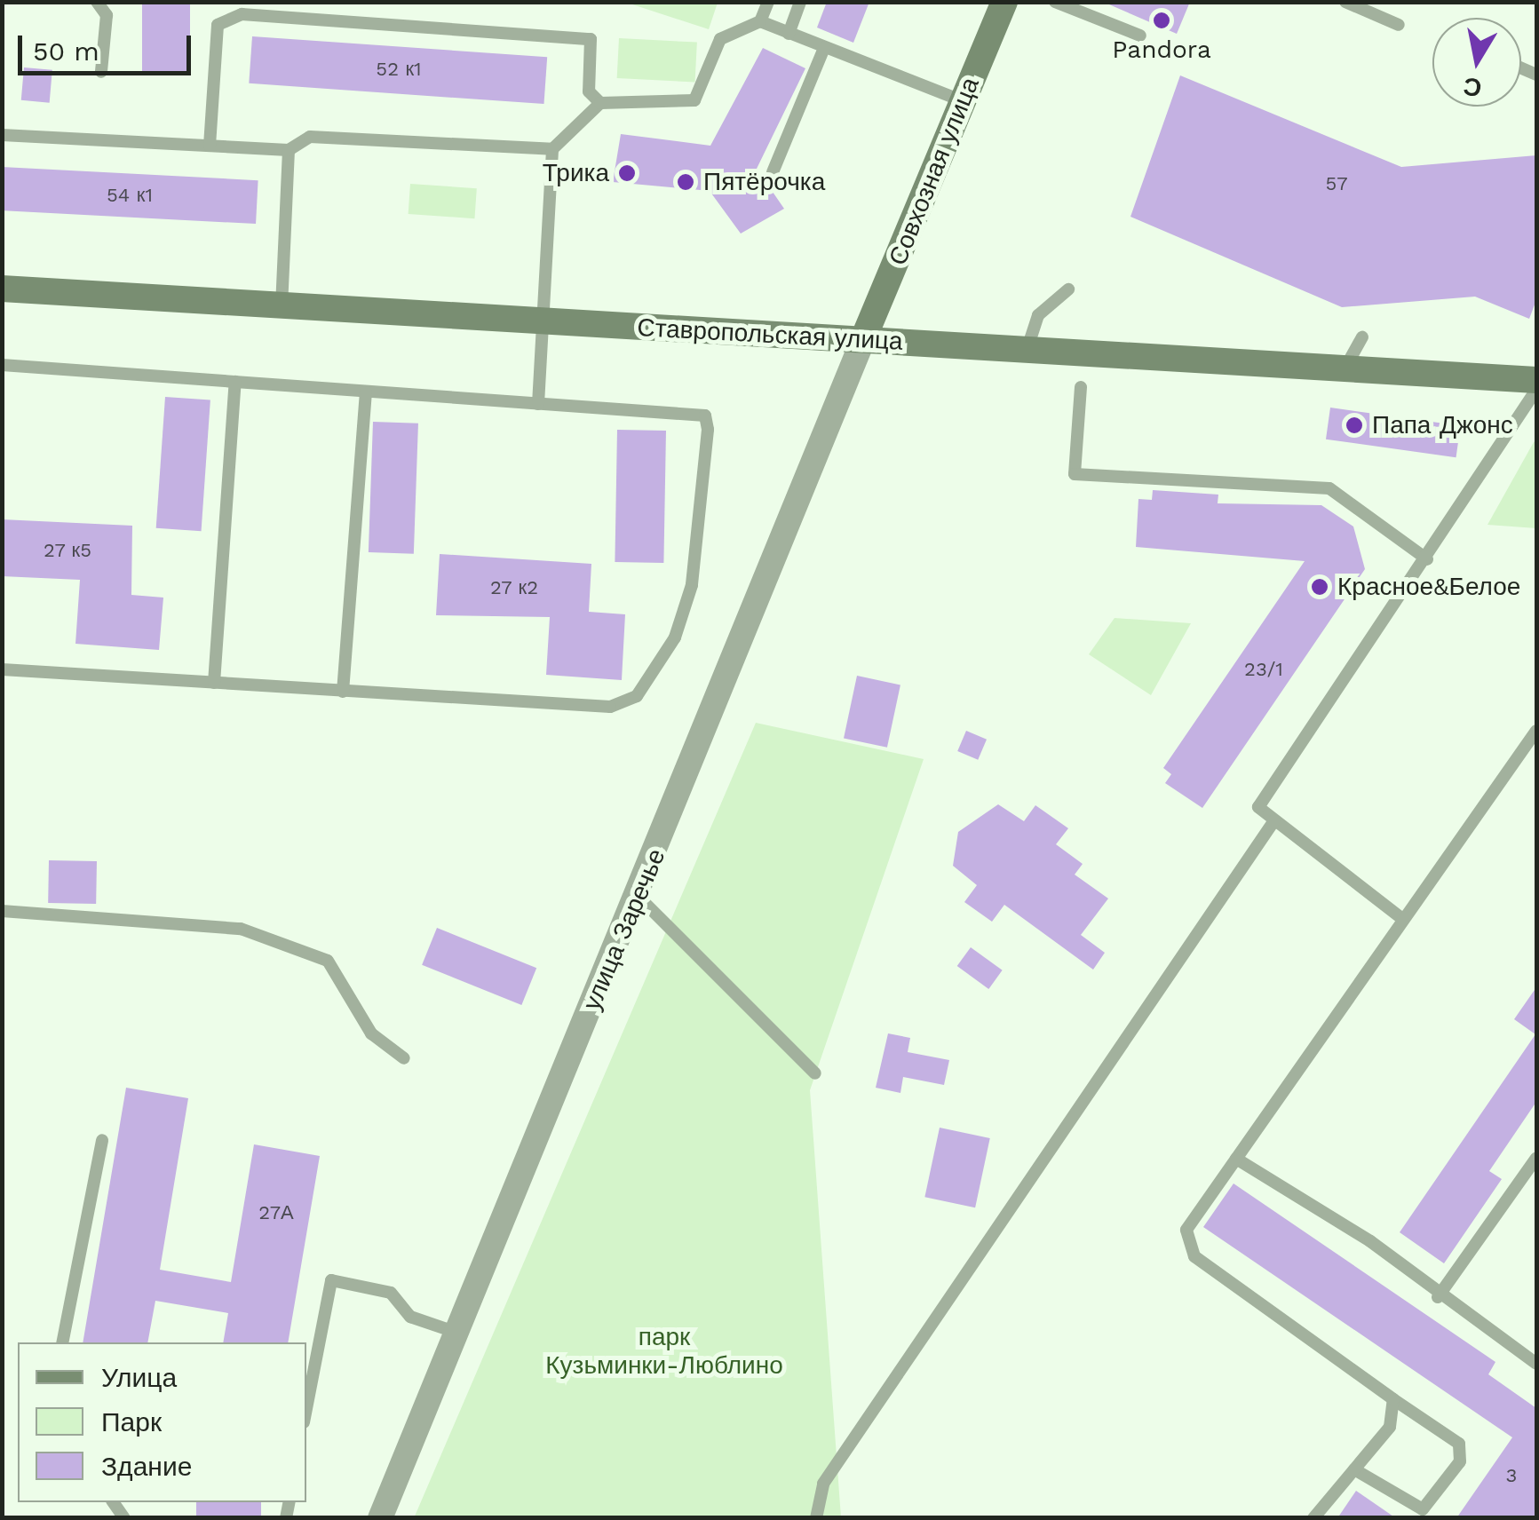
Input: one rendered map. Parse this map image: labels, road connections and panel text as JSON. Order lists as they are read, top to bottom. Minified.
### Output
{"streets":{"main road":["Совхозная улица","Ставропольская улица"],"street":["улица Заречье"]},"crossings":[["Совхозная улица","Ставропольская улица"],["Совхозная улица","улица Заречье"],["Ставропольская улица","улица Заречье"]],"parks":["парк Кузьминки-Люблино"],"places":["Pandora","Трика","Пятёрочка","Папа Джонс","Красное&Белое"],"house_numbers":["52 к1","57","54 к1","27 к5","27 к2","23/1","27А","3"],"legend":["Улица","Парк","Здание"],"scale_bar":"50 m","north":"bottom"}
